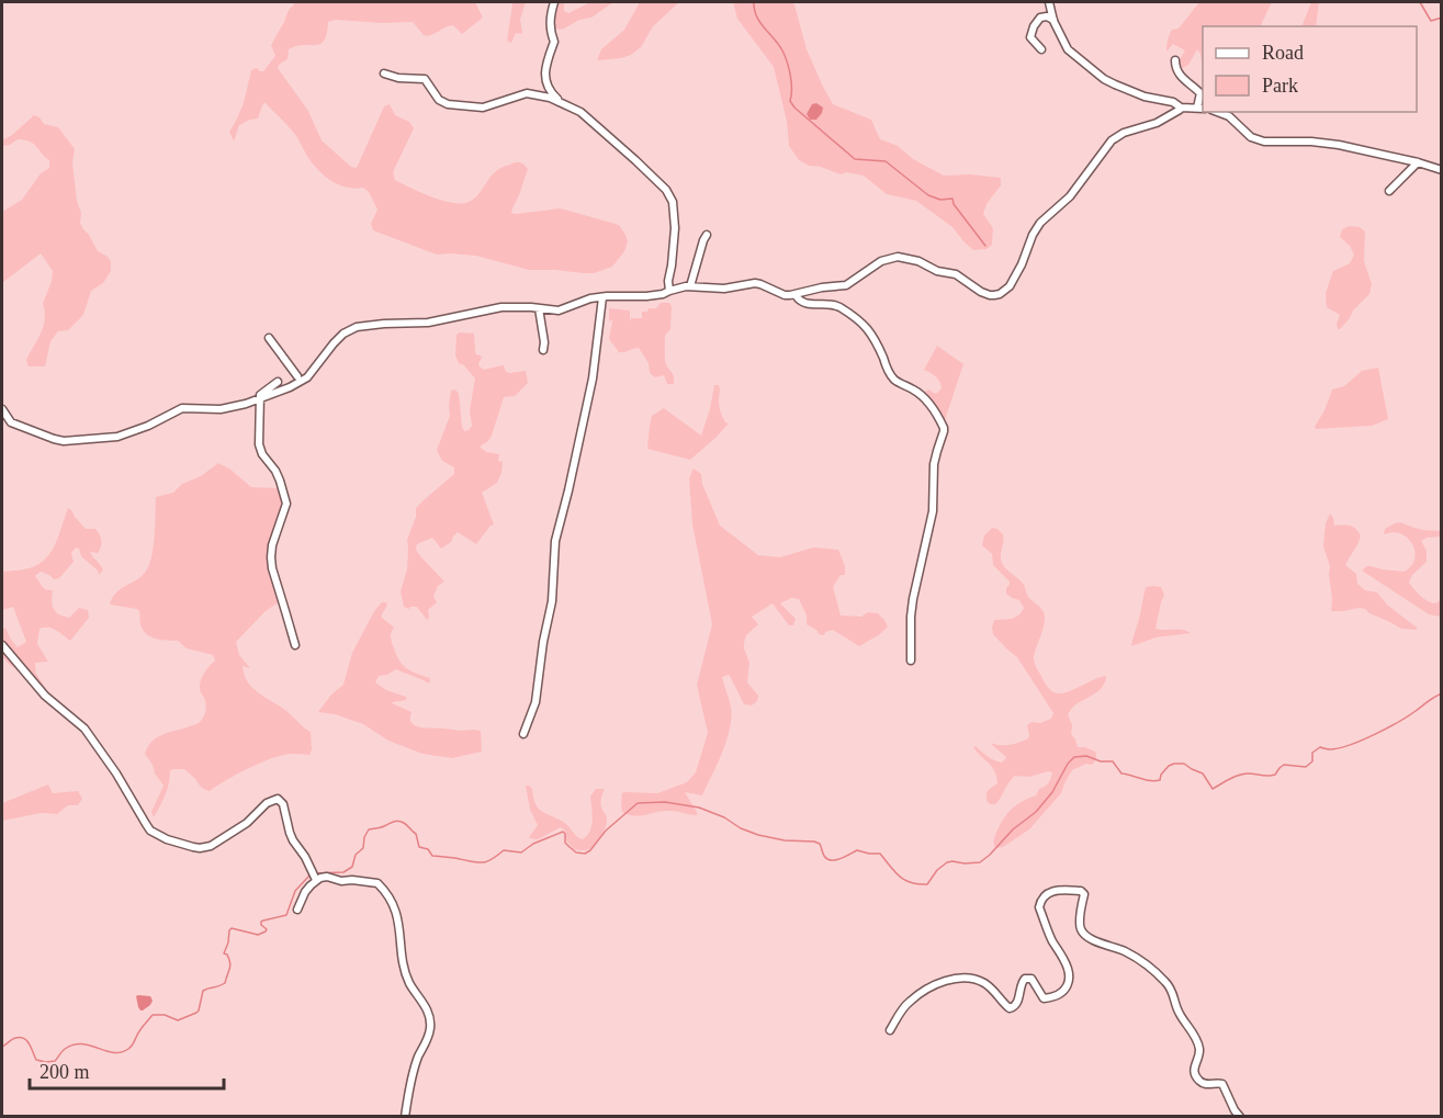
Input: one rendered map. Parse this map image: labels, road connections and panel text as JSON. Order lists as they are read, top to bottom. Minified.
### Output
{"legend":["Road","Park"],"scale_bar":"200 m"}
